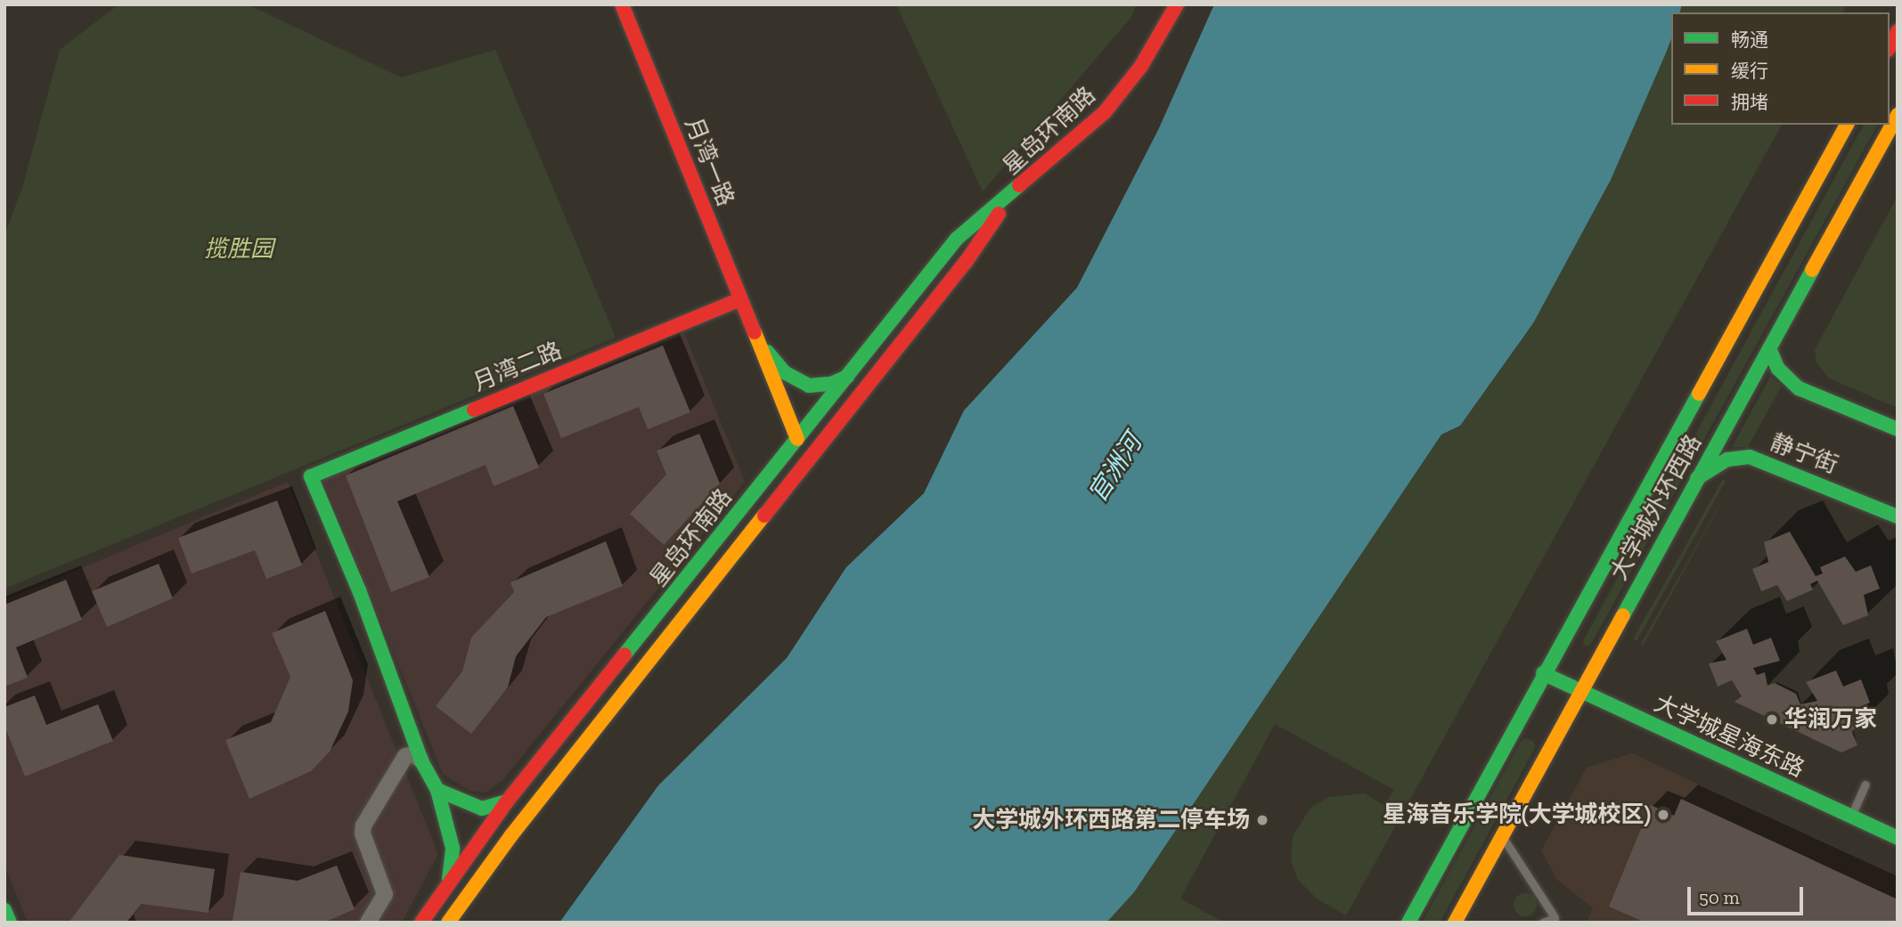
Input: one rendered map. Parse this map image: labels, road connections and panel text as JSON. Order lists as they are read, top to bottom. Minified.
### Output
{"streets":{"main road":["星岛环南路","月湾一路","月湾二路","静宁街","大学城外环西路","大学城星海东路"]},"crossings":[["星岛环南路","月湾一路"],["月湾一路","月湾二路"],["静宁街","大学城外环西路"],["大学城外环西路","大学城星海东路"]],"water":["官洲河"],"parks":["揽胜园"],"places":["华润万家","星海音乐学院(大学城校区)","大学城外环西路第二停车场"],"legend":["畅通","缓行","拥堵"],"scale_bar":"50 m"}
